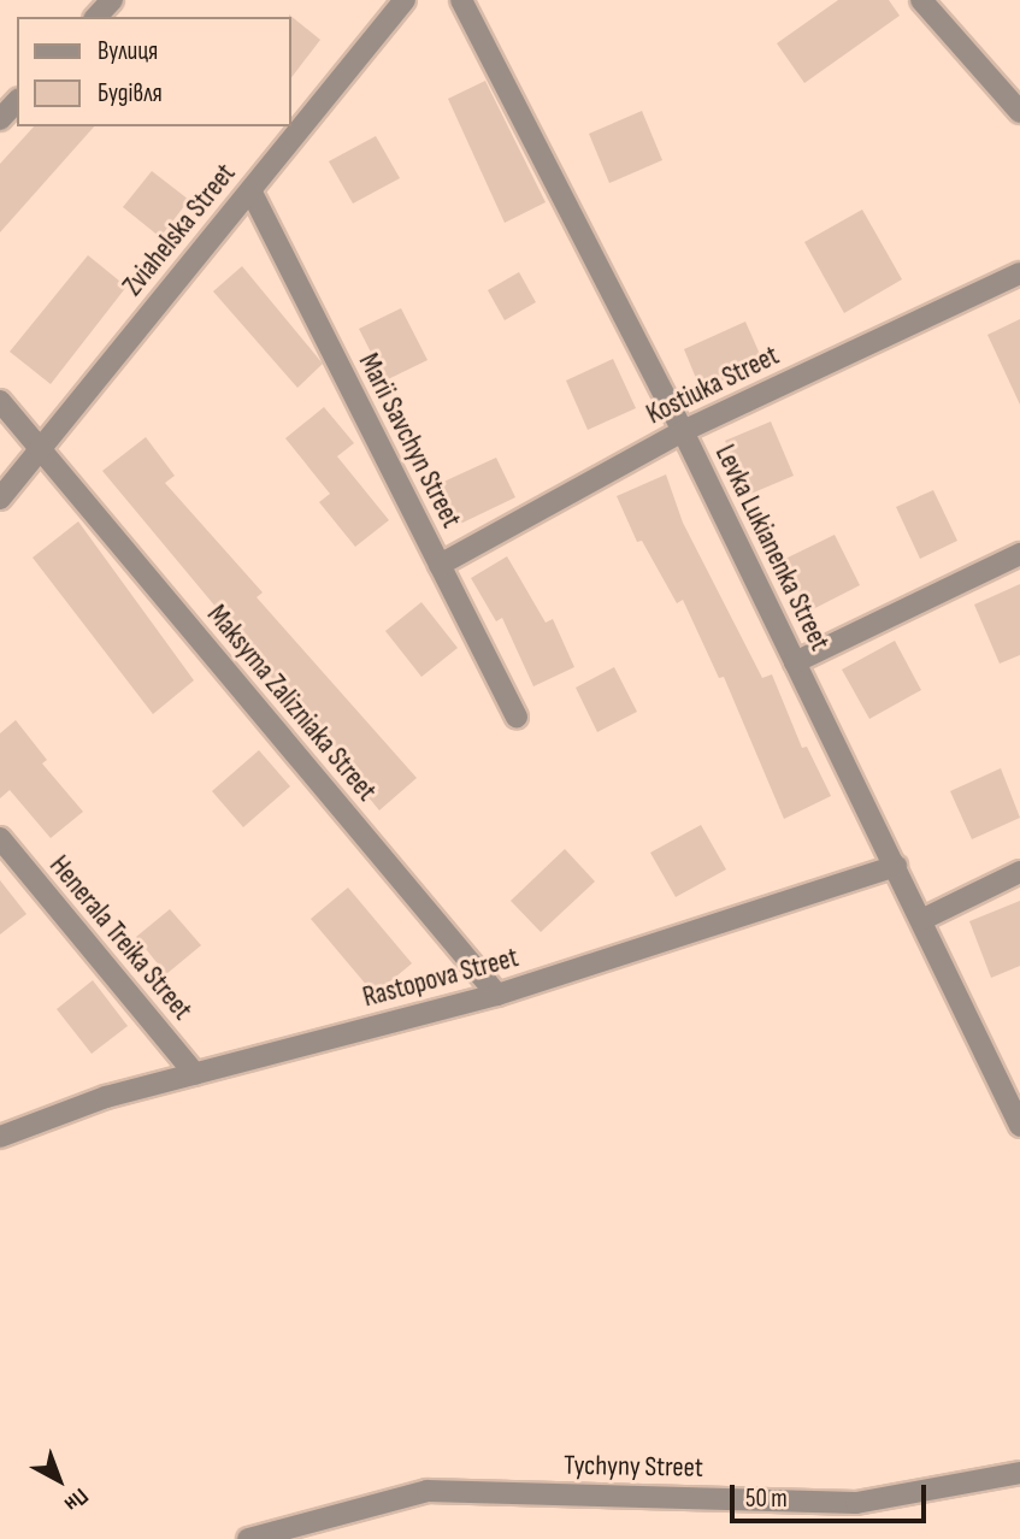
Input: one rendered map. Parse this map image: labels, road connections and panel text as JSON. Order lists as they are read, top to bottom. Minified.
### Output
{"streets":{"street":["Zviahelska Street","Kostiuka Street","Marii Savchyn Street","Levka Lukianenka Street","Maksyma Zalizniaka Street","Henerala Treika Street","Rastopova Street","Tychyny Street"]},"crossings":[["Zviahelska Street","Marii Savchyn Street"],["Zviahelska Street","Maksyma Zalizniaka Street"],["Kostiuka Street","Marii Savchyn Street"],["Kostiuka Street","Levka Lukianenka Street"],["Levka Lukianenka Street","Rastopova Street"],["Maksyma Zalizniaka Street","Rastopova Street"],["Henerala Treika Street","Rastopova Street"]],"legend":["Вулиця","Будівля"],"scale_bar":"50 m","north":"bottom right"}
